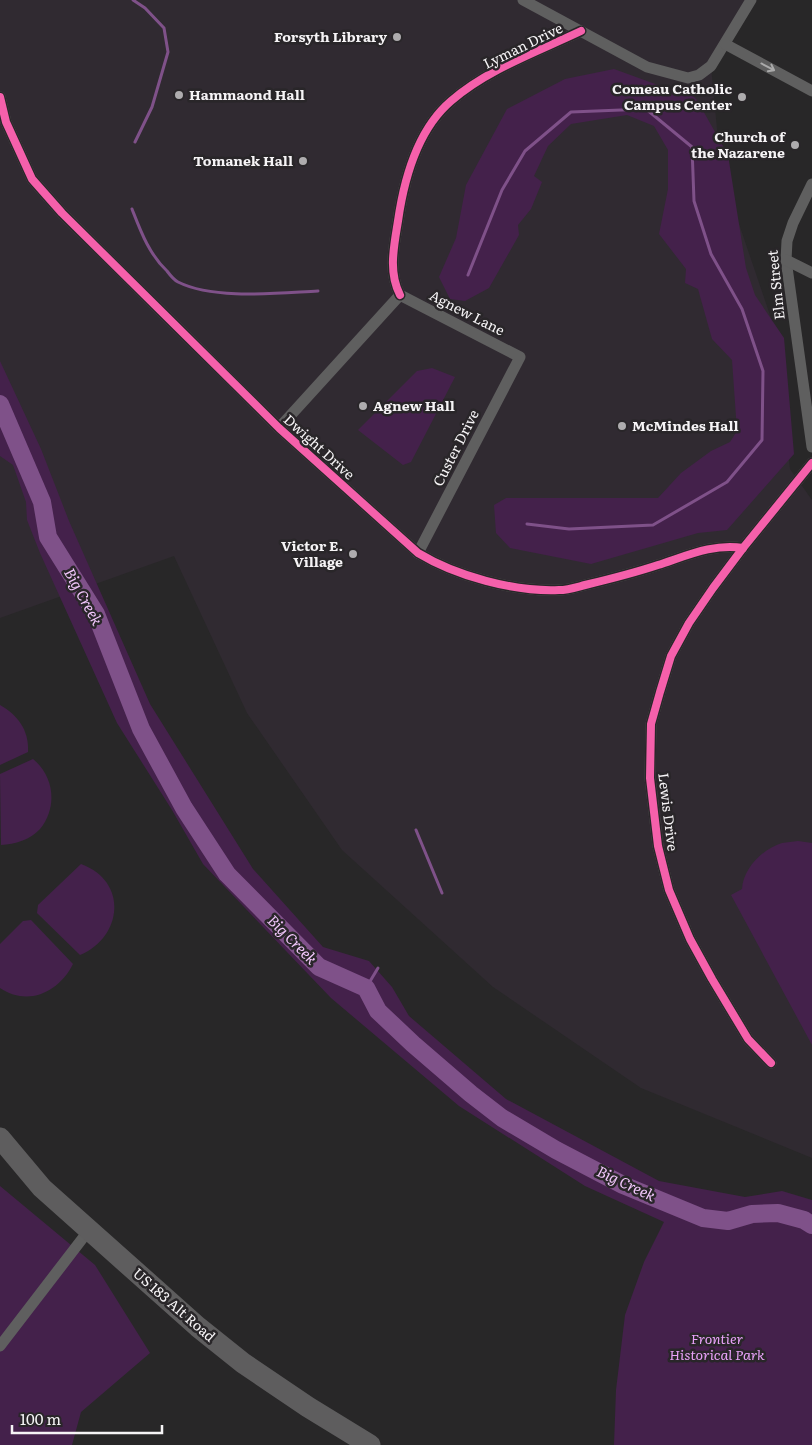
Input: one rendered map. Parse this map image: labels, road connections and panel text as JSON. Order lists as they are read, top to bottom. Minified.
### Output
{"streets":{"highway":["US 183 Alt Road"],"street":["Lyman Drive","Elm Street","Agnew Lane","Dwight Drive","Custer Drive","Lewis Drive"]},"crossings":[["Lyman Drive","Agnew Lane"],["Agnew Lane","Custer Drive"],["Dwight Drive","Custer Drive"],["Dwight Drive","Lewis Drive"]],"water":["Big Creek"],"parks":["Frontier Historical Park"],"places":["Forsyth Library","Hammaond Hall","Comeau Catholic Campus Center","Church of the Nazarene","Tomanek Hall","Agnew Hall","McMindes Hall","Victor E. Village"],"scale_bar":"100 m"}
